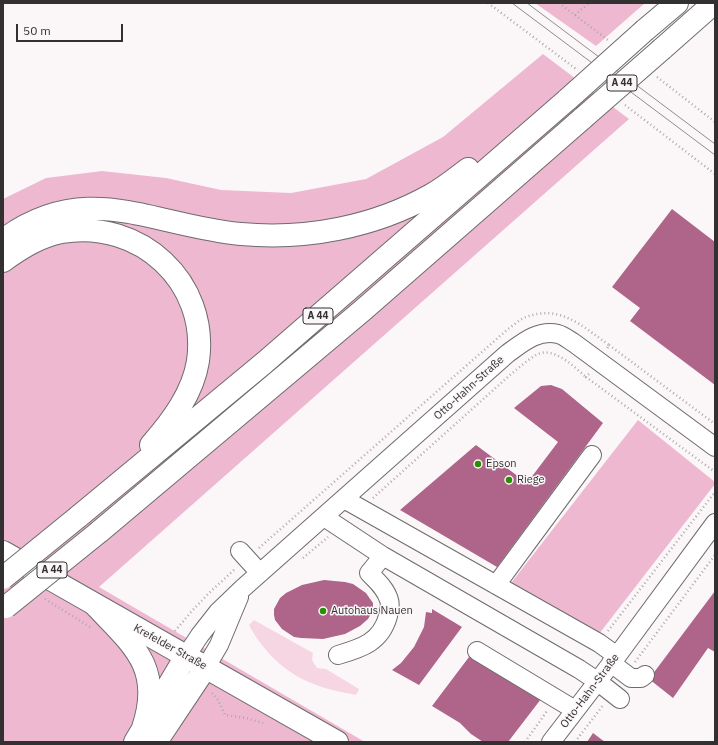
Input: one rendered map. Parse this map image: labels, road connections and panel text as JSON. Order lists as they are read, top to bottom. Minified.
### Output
{"streets":{"main road":["A 44","Krefelder Straße"],"street":["Otto-Hahn-Straße"]},"crossings":[["Otto-Hahn-Straße","Krefelder Straße"]],"places":["Epson","Riege","Autohaus Nauen"],"scale_bar":"50 m"}
